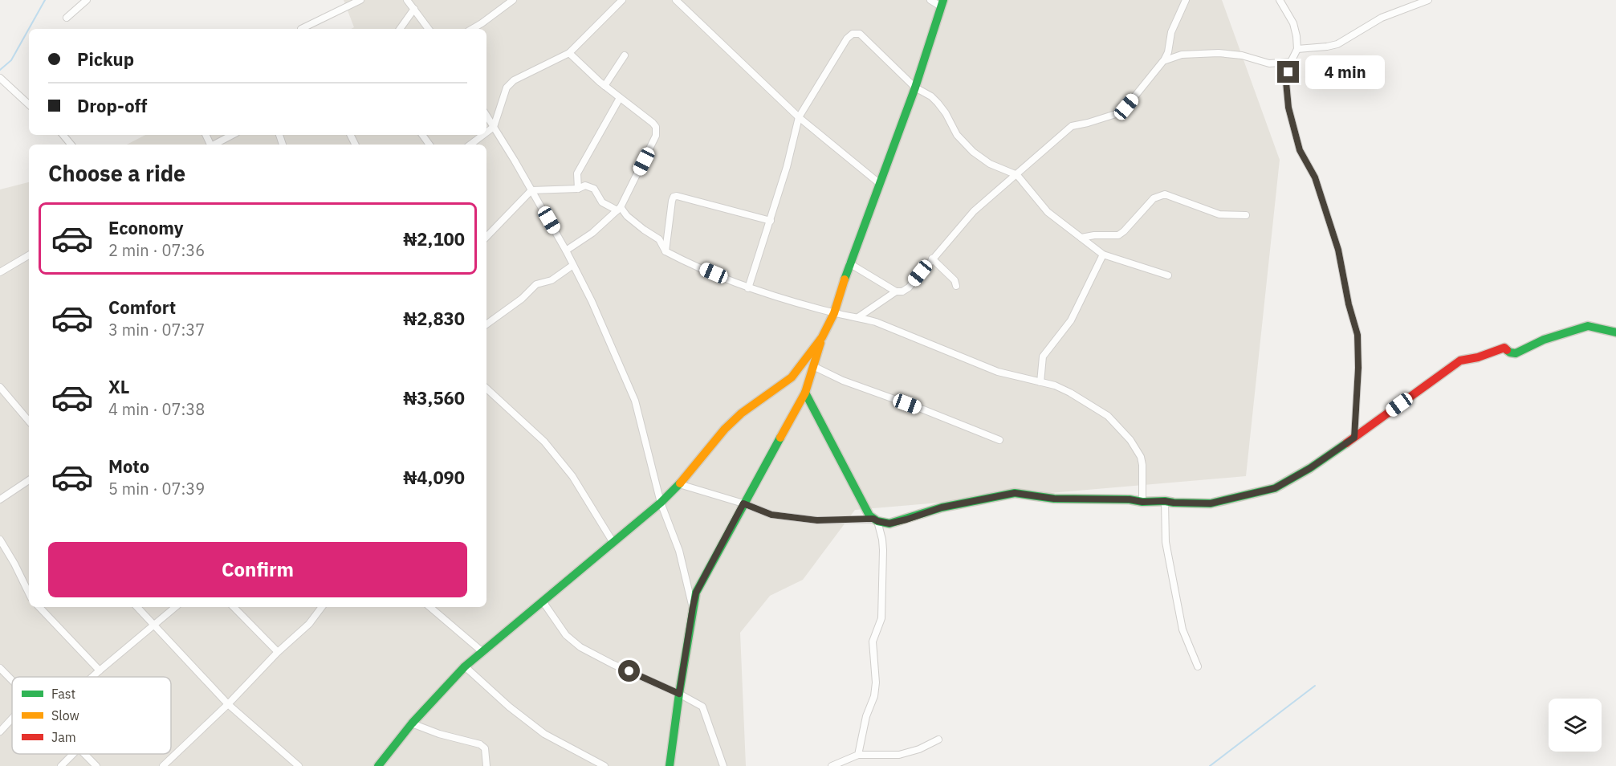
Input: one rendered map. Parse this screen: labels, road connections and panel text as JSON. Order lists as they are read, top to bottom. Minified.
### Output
{"legend":["Fast","Slow","Jam"],"page":{"banner":["Pickup","Drop-off"],"bubble":"4 min","heading":"Choose a ride","list":[{"name":"Economy","note":"2 min · 07:36","value":"₦2,100"},{"name":"Comfort","note":"3 min · 07:37","value":"₦2,830"},{"name":"XL","note":"4 min · 07:38","value":"₦3,560"},{"name":"Moto","note":"5 min · 07:39","value":"₦4,090"}],"buttons":"Confirm"}}
